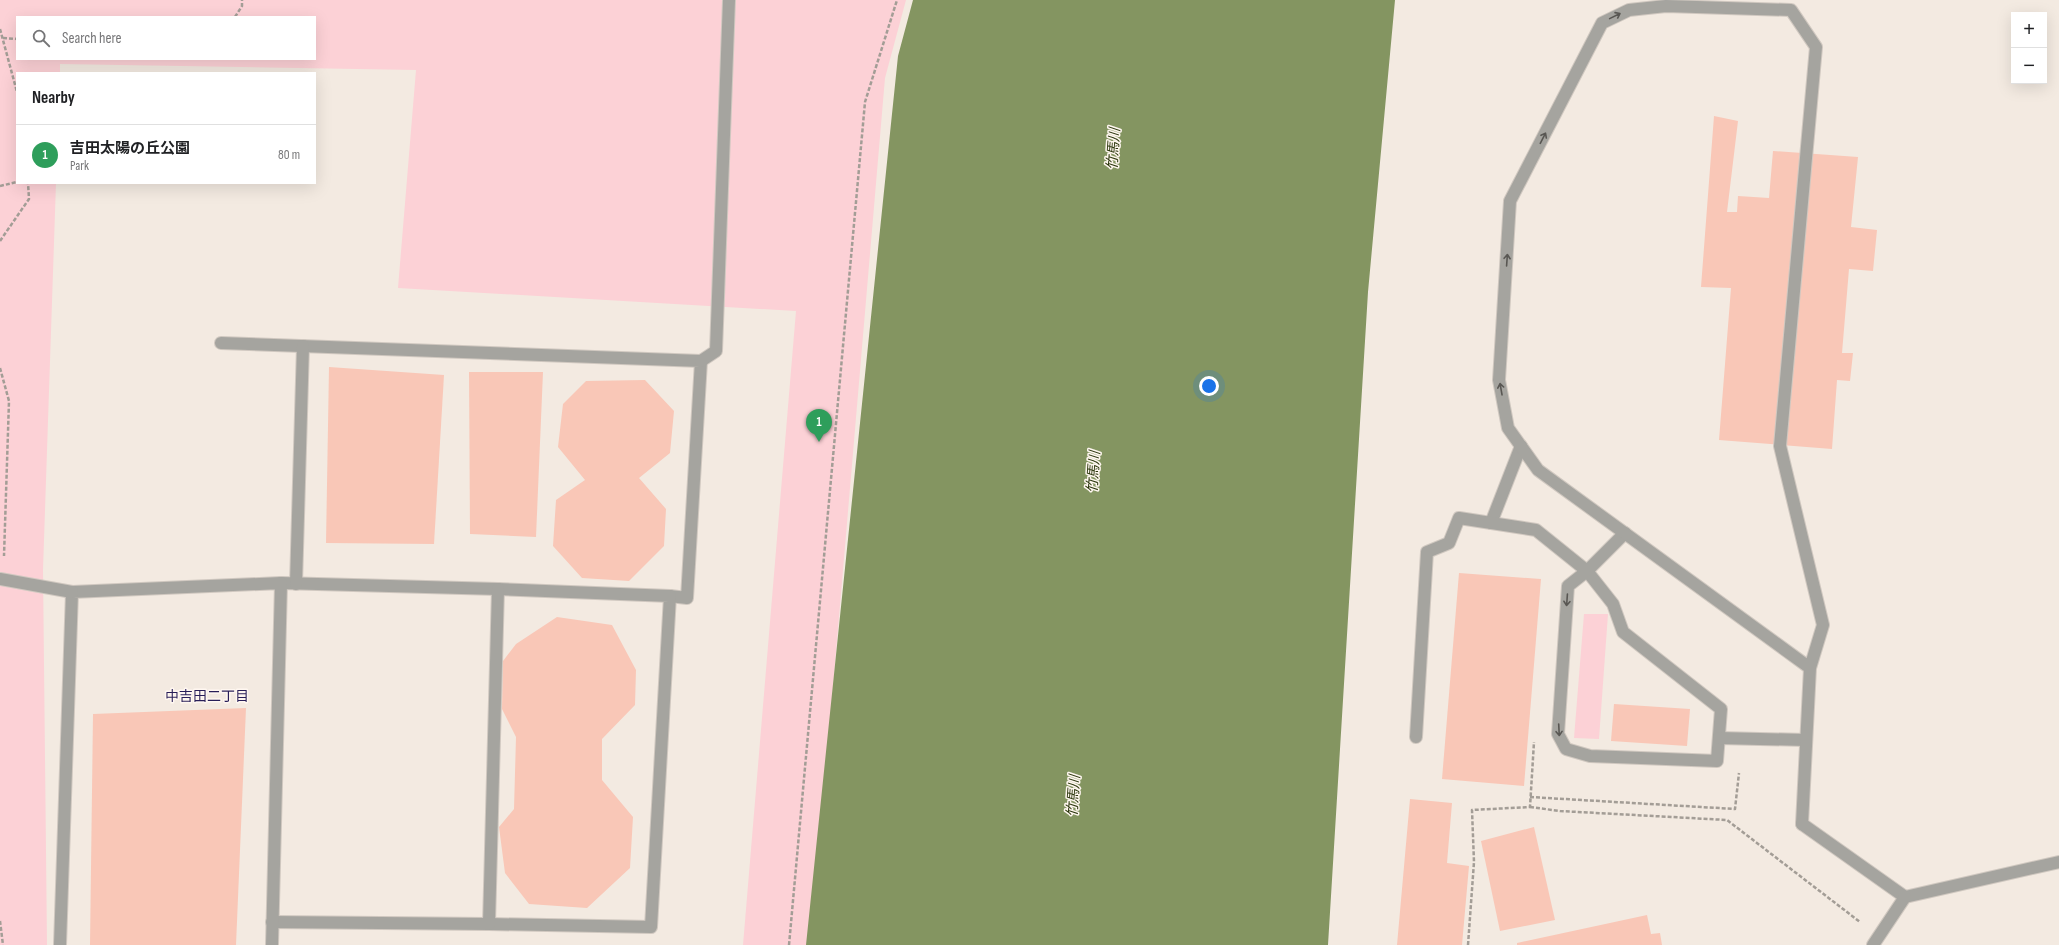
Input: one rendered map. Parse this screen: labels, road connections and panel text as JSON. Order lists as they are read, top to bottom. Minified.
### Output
{"districts":["中吉田二丁目"],"water":["竹馬川"],"page":{"map_buttons":["+","−"],"search":"Search here","heading":"Nearby","list":[{"mark":"1","name":"吉田太陽の丘公園","note":"Park","value":"80 m"}],"pins":"1"}}
